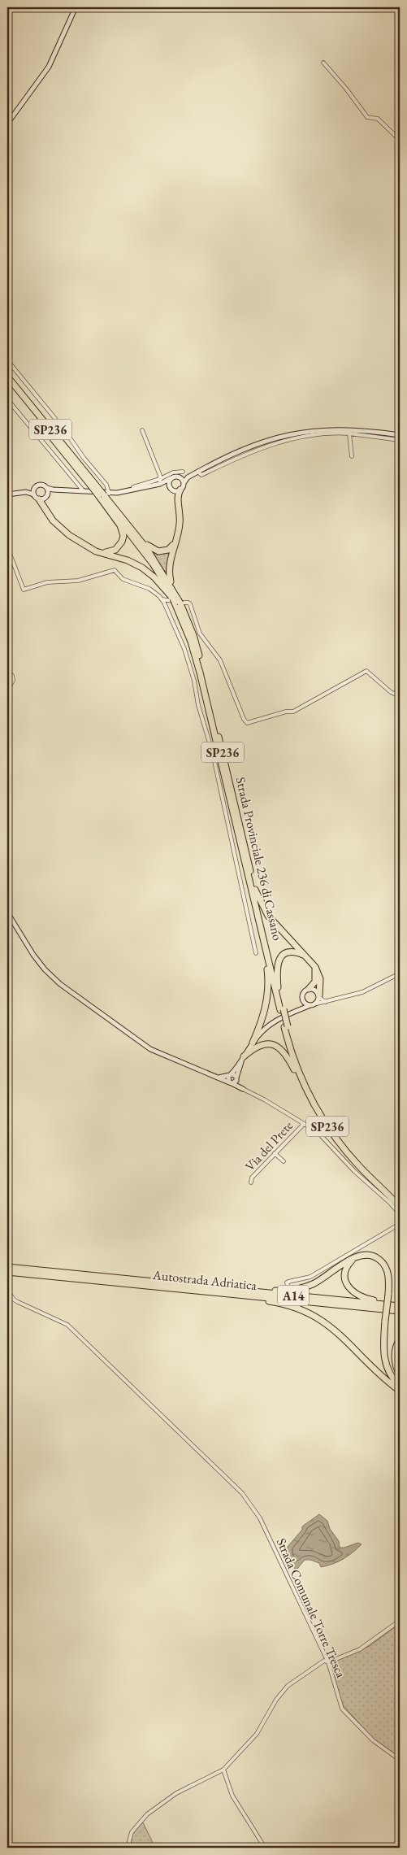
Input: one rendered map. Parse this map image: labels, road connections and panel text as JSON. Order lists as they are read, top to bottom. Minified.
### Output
{"streets":{"highway":["SP236","Strada Provinciale 236 di Cassano","Autostrada Adriatica","A14"],"street":["Via del Prete","Strada Comunale Torre Tresca"]},"crossings":[["Autostrada Adriatica","A14"]]}
